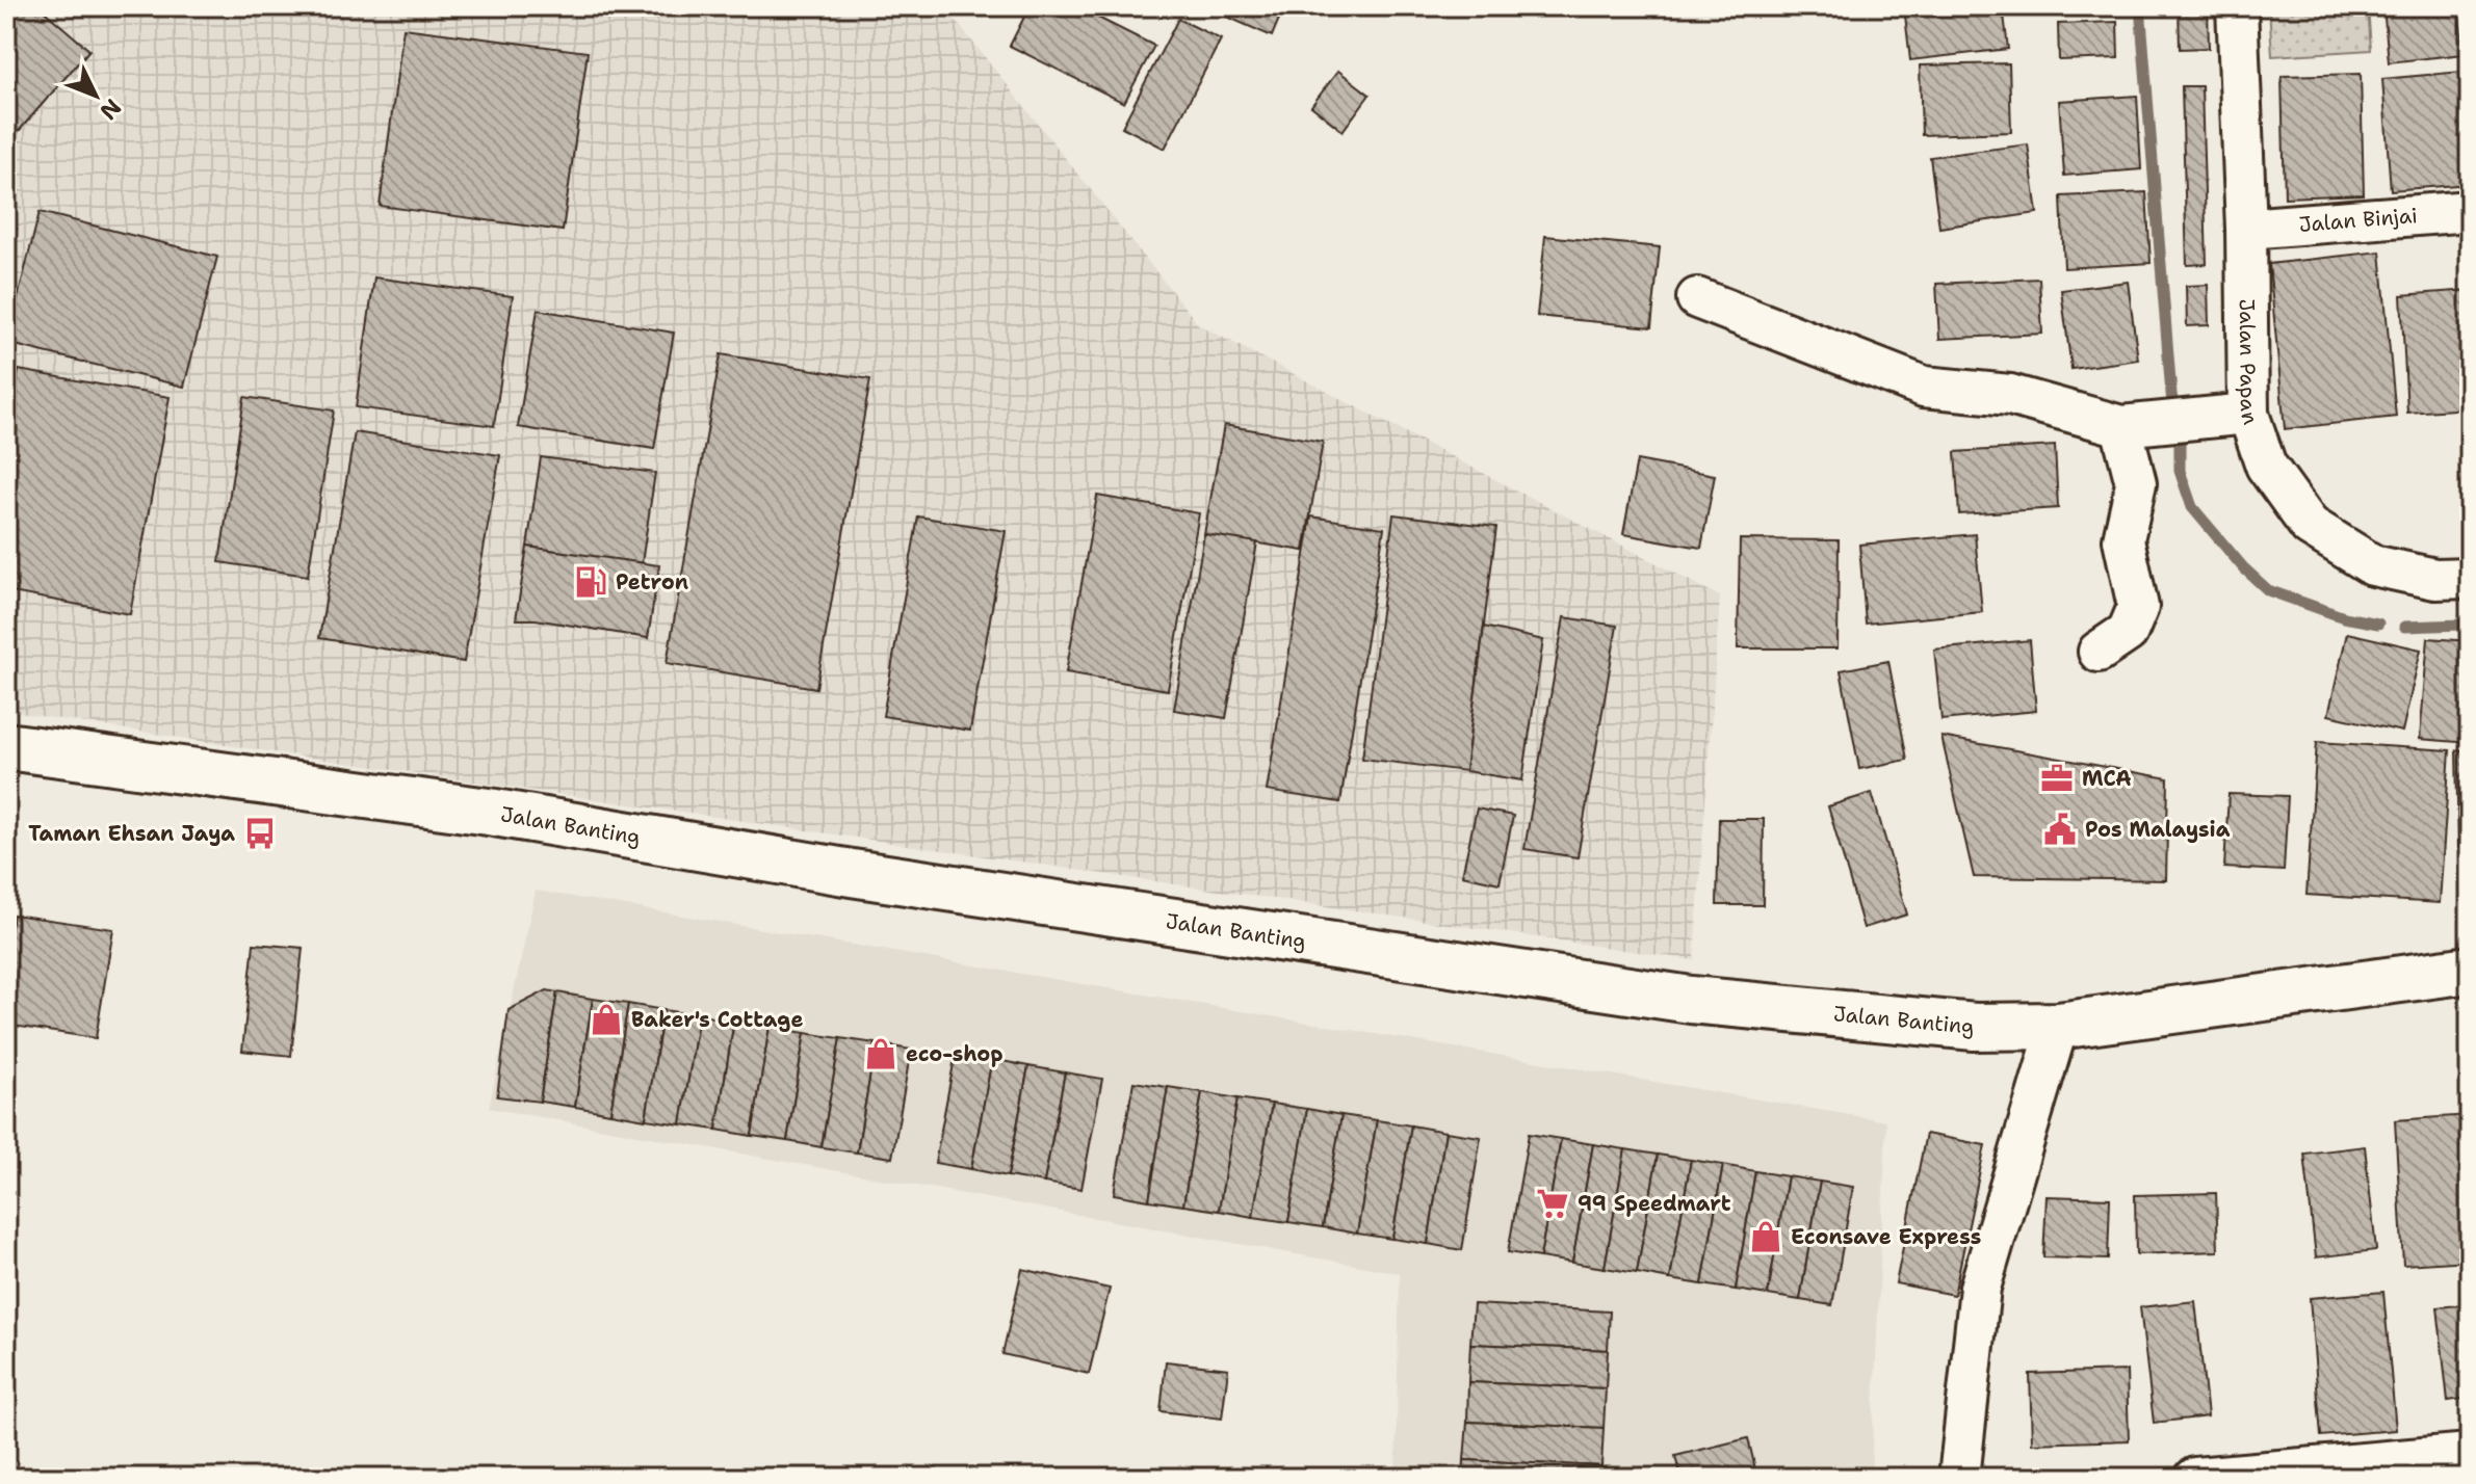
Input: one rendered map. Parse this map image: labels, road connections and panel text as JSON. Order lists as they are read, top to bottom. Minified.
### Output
{"streets":{"main road":["Jalan Banting"],"street":["Jalan Binjai","Jalan Papan"]},"crossings":[["Jalan Binjai","Jalan Papan"]],"places":{"fuel station":["Petron"],"office":["MCA"],"public building":["Pos Malaysia"],"bus stop":["Taman Ehsan Jaya"],"shop":["Baker's Cottage","eco-shop","Econsave Express"],"supermarket":["99 Speedmart"]},"north":"bottom right"}
